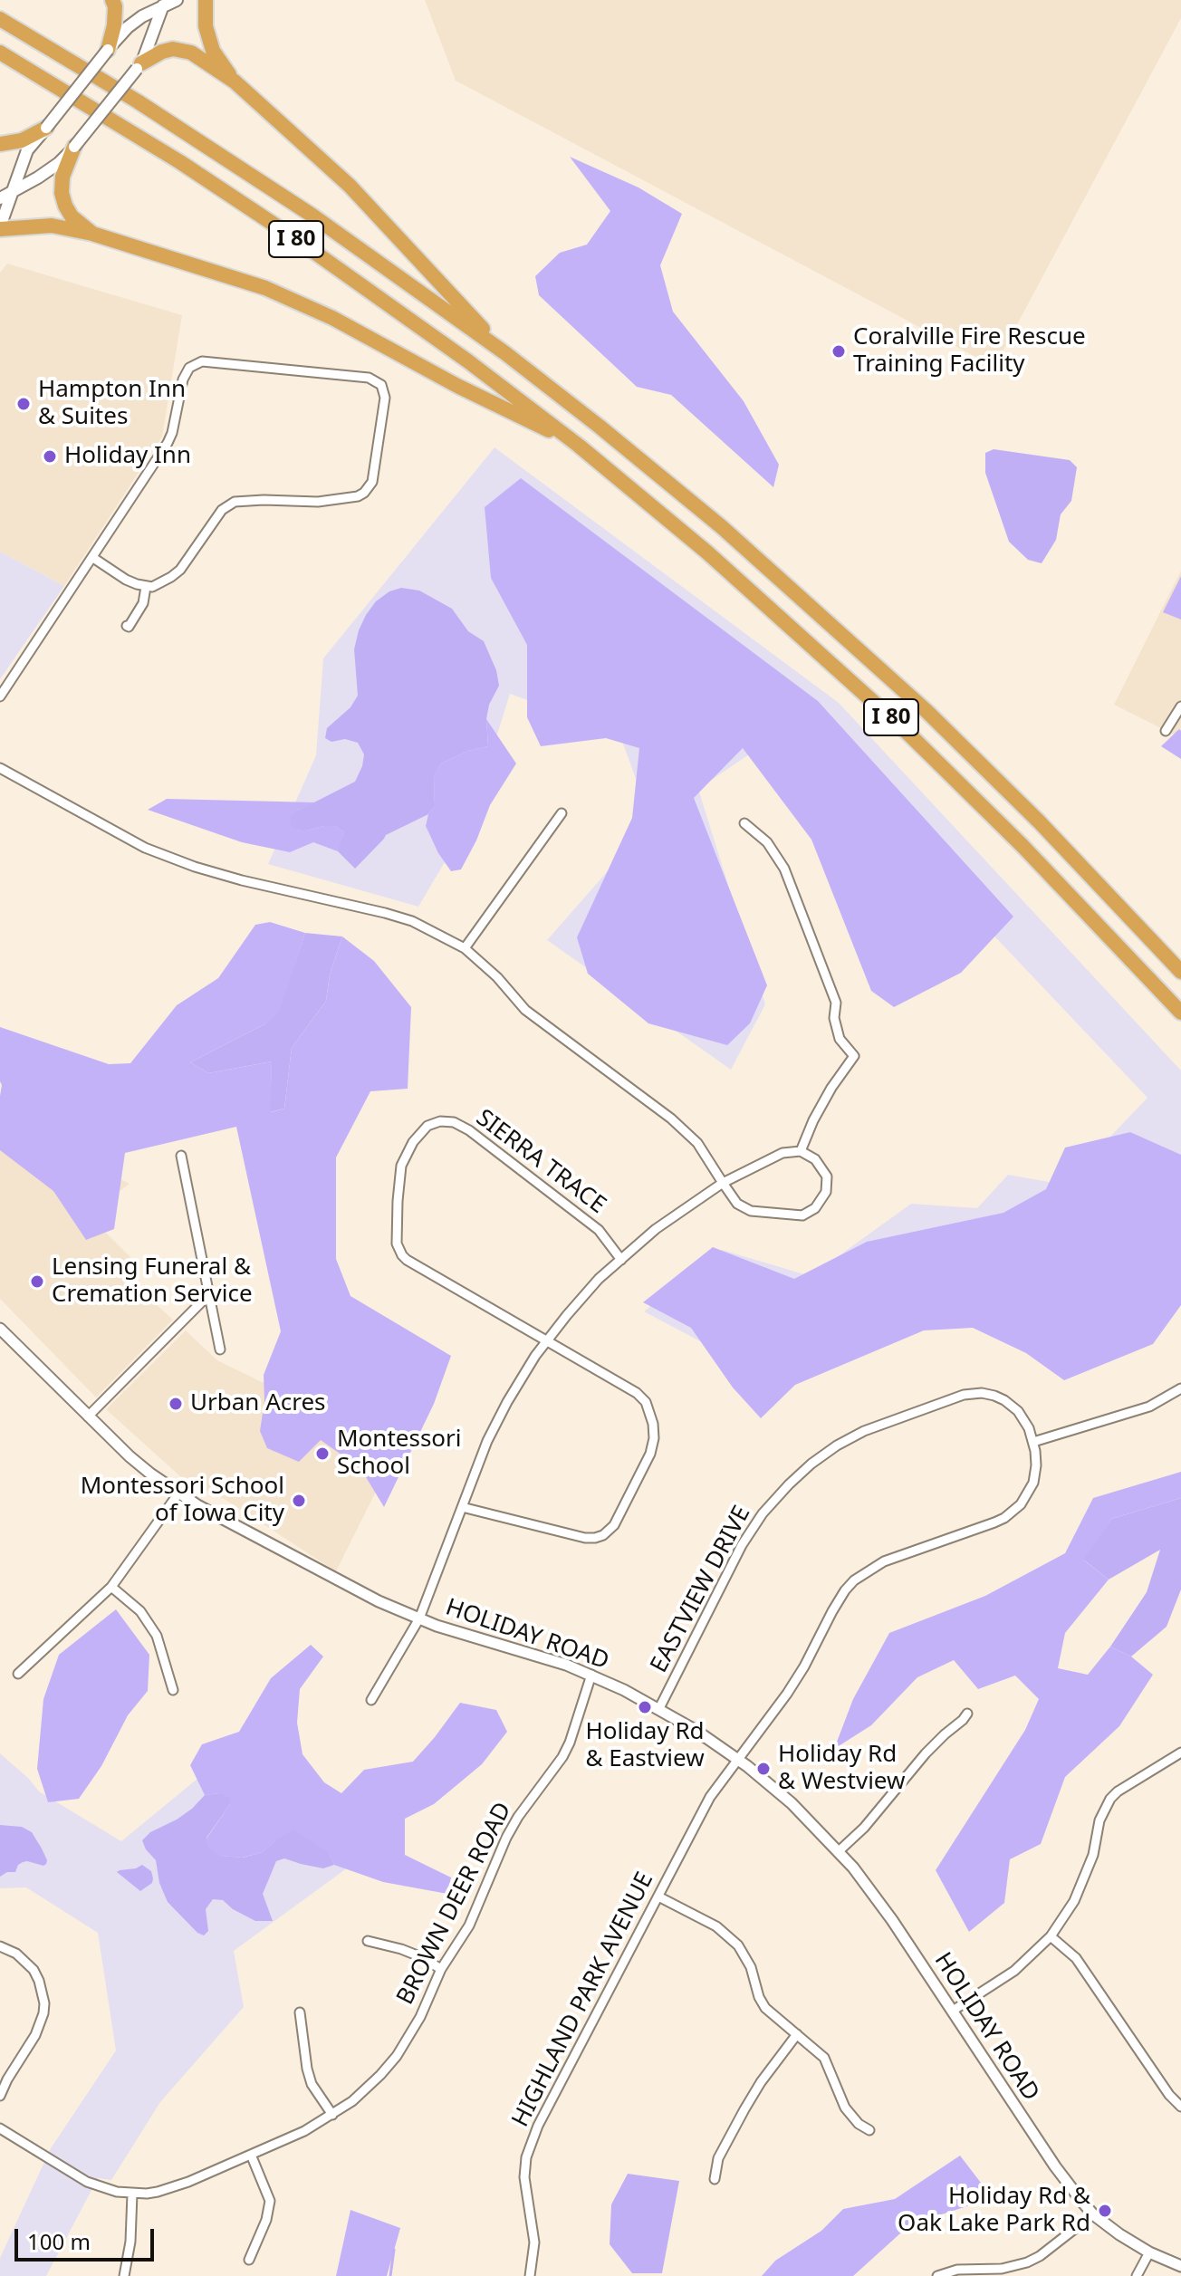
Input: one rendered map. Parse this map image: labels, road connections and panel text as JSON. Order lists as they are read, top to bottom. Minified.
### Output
{"streets":{"highway":["I 80"],"street":["SIERRA TRACE","EASTVIEW DRIVE","HOLIDAY ROAD","BROWN DEER ROAD","HIGHLAND PARK AVENUE"]},"crossings":[["EASTVIEW DRIVE","HOLIDAY ROAD"],["EASTVIEW DRIVE","HIGHLAND PARK AVENUE"],["HOLIDAY ROAD","BROWN DEER ROAD"],["HOLIDAY ROAD","HIGHLAND PARK AVENUE"]],"places":["Coralville Fire Rescue Training Facility","Hampton Inn & Suites","Holiday Inn","Lensing Funeral & Cremation Service","Urban Acres","Montessori School","Montessori School of Iowa City","Holiday Rd & Eastview","Holiday Rd & Westview","Holiday Rd & Oak Lake Park Rd"],"scale_bar":"100 m"}
